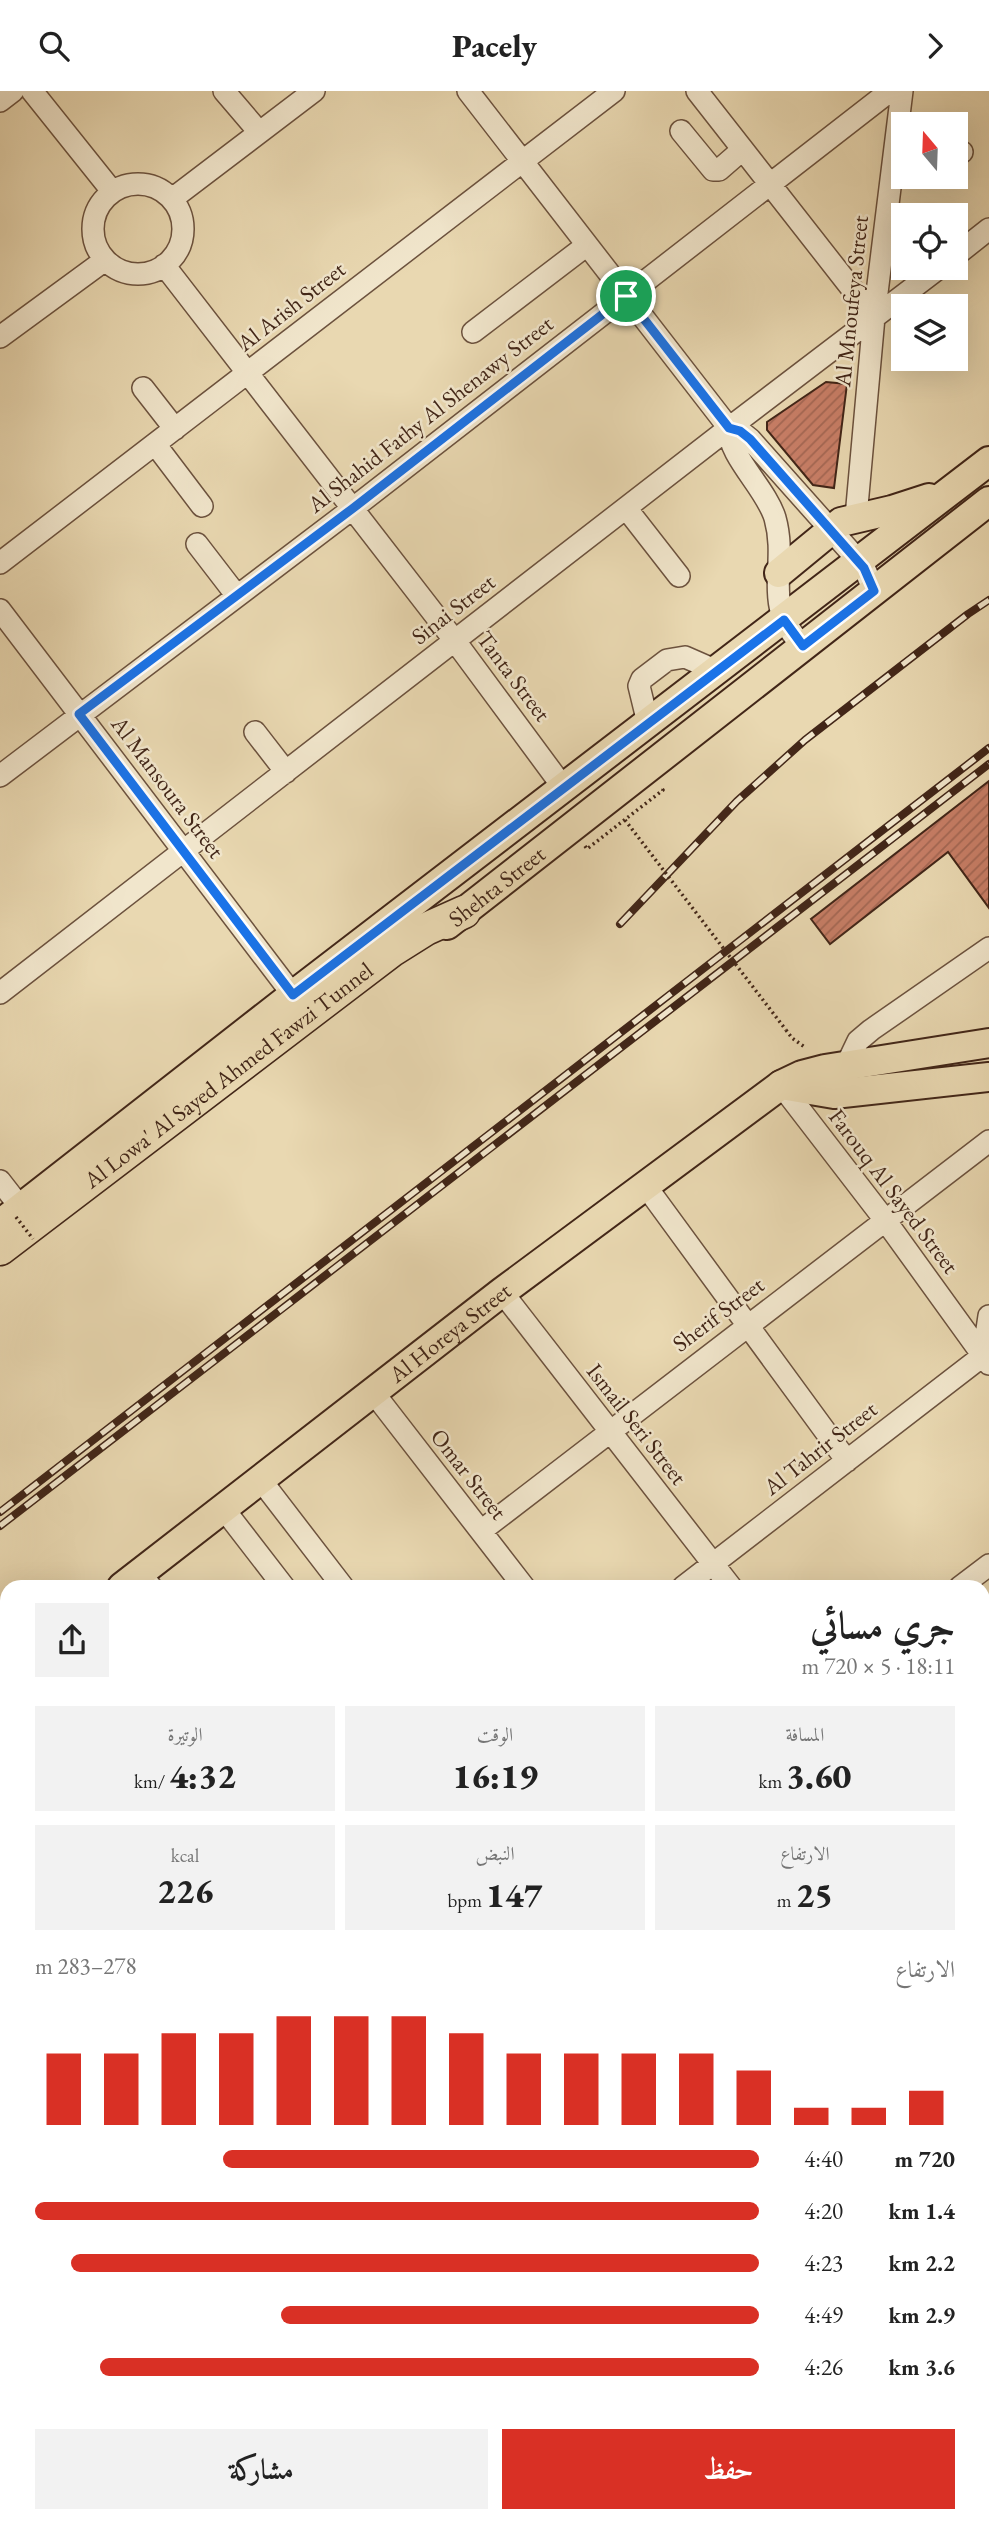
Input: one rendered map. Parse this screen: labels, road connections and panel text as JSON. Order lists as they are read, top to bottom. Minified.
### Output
{"streets":{"highway":["Al Lowa' Al Sayed Ahmed Fawzi Tunnel"],"main road":["Shehta Street","Al Horeya Street"],"street":["Al Mnoufeya Street","Al Arish Street","Al Shahid Fathy Al Shenawy Street","Sinai Street","Tanta Street","Al Mansoura Street","Farouq Al Sayed Street","Sherif Street","Ismail Seri Street","Al Tahrir Street","Omar Street"]},"crossings":[["Al Mnoufeya Street","Sinai Street"],["Al Arish Street","Tanta Street"],["Al Shahid Fathy Al Shenawy Street","Tanta Street"],["Al Shahid Fathy Al Shenawy Street","Al Mansoura Street"],["Sinai Street","Tanta Street"],["Sinai Street","Al Mansoura Street"],["Tanta Street","Shehta Street"],["Al Mansoura Street","Shehta Street"],["Shehta Street","Al Lowa' Al Sayed Ahmed Fawzi Tunnel"],["Farouq Al Sayed Street","Sherif Street"],["Farouq Al Sayed Street","Al Horeya Street"],["Farouq Al Sayed Street","Al Tahrir Street"],["Sherif Street","Ismail Seri Street"],["Sherif Street","Omar Street"],["Al Horeya Street","Ismail Seri Street"],["Al Horeya Street","Omar Street"],["Ismail Seri Street","Al Tahrir Street"]],"north":"top","page":{"header":"Pacely","heading":["جري مسائي","18:11 · 5 × 720 m"],"stats":[["المسافة","3.60 km"],["الوقت","16:19"],["الوتيرة","4:32 /km"],["الارتفاع","25 m"],["النبض","147 bpm"],["kcal","226"]],"chart":["الارتفاع","278–283 m"],"list":[{"name":"720 m","note":"4:40"},{"name":"1.4 km","note":"4:20"},{"name":"2.2 km","note":"4:23"},{"name":"2.9 km","note":"4:49"},{"name":"3.6 km","note":"4:26"}],"buttons":["حفظ","مشاركة"]}}
